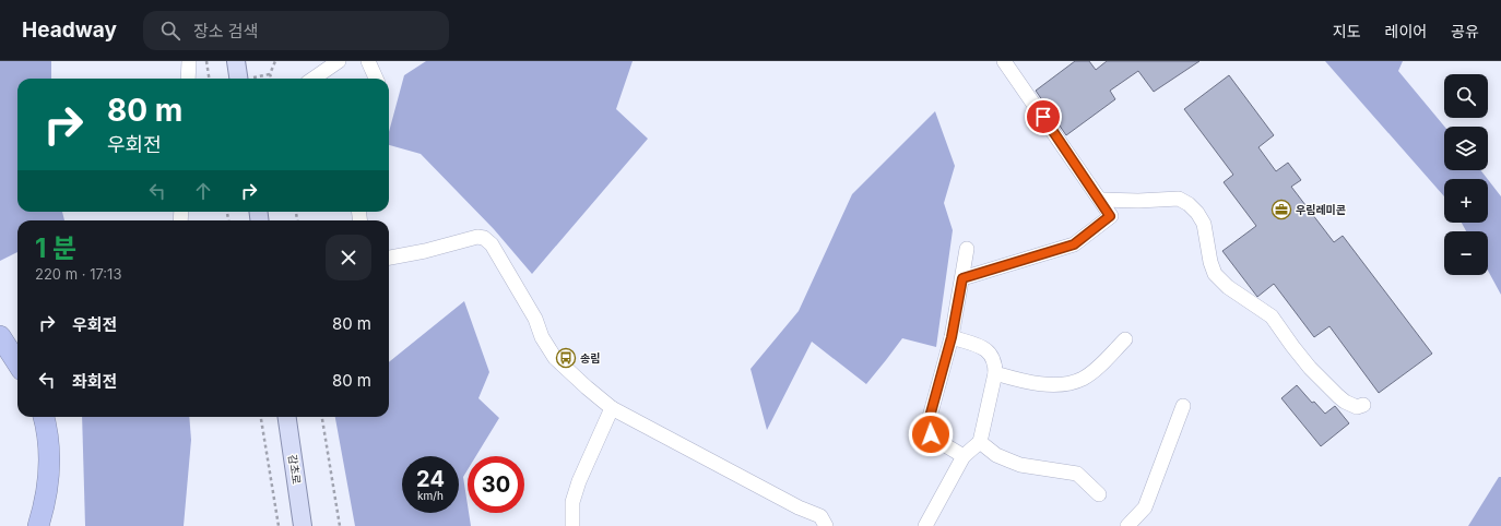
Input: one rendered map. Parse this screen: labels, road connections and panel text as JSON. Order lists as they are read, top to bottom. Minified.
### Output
{"streets":{"main road":["감초로"]},"places":{"office":["우림레미콘"],"bus stop":["송림"]},"page":{"header":"Headway","search":"장소 검색","nav":["지도","레이어","공유"],"map_buttons":["+","−"],"turn":["80 m","우회전"],"heading":["1 분","220 m · 17:13"],"list":[{"name":"우회전","value":"80 m"},{"name":"좌회전","value":"80 m"}],"speed":"24 km/h","limit":"30"}}
